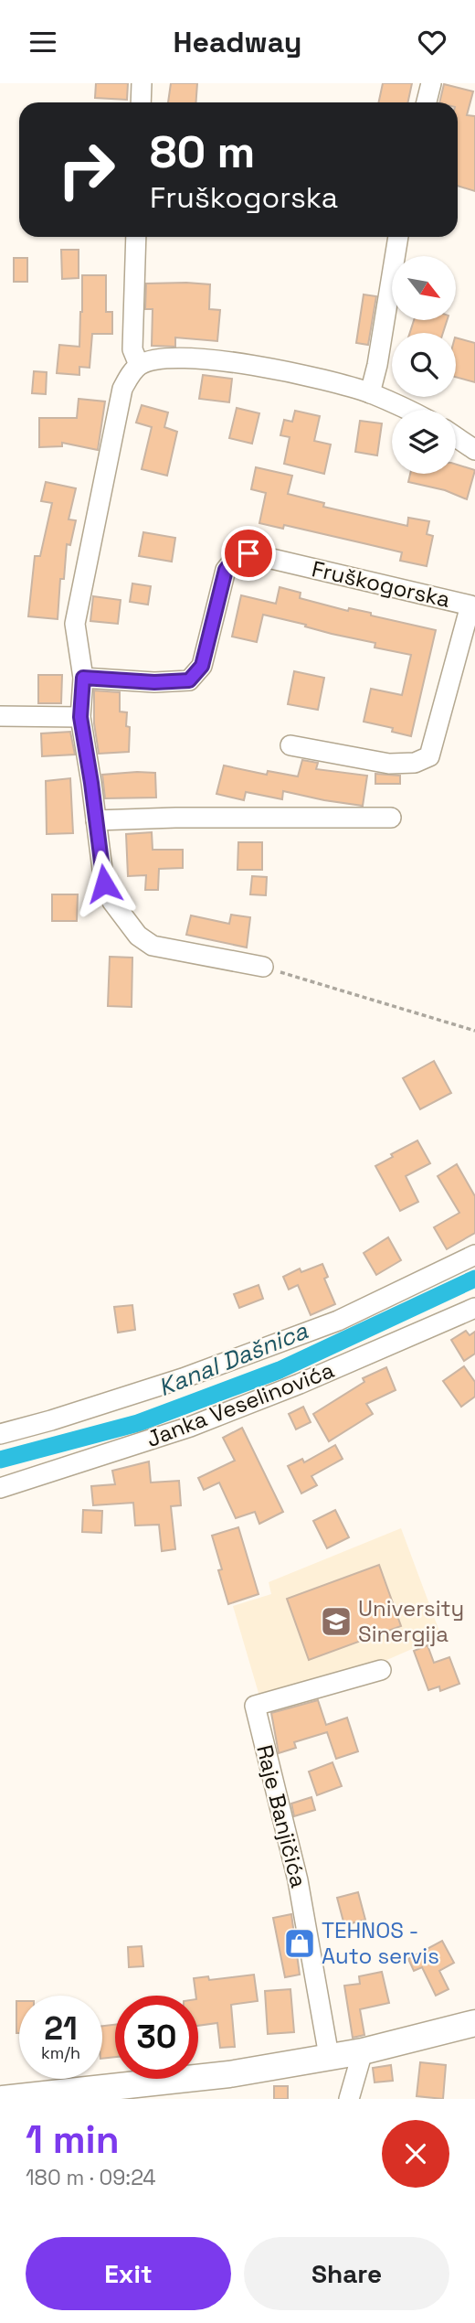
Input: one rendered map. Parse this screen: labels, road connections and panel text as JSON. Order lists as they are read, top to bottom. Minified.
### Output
{"streets":{"street":["Fruškogorska","Janka Veselinovića","Raje Banjičića"]},"water":["Kanal Dašnica"],"places":{"school or university":["University Sinergija"],"shop":["TEHNOS - Auto servis"]},"north":"bottom right","page":{"header":"Headway","turn":["80 m","Fruškogorska"],"speed":"21 km/h","limit":"30","heading":["1 min","180 m · 09:24"],"buttons":["Exit","Share"]}}
